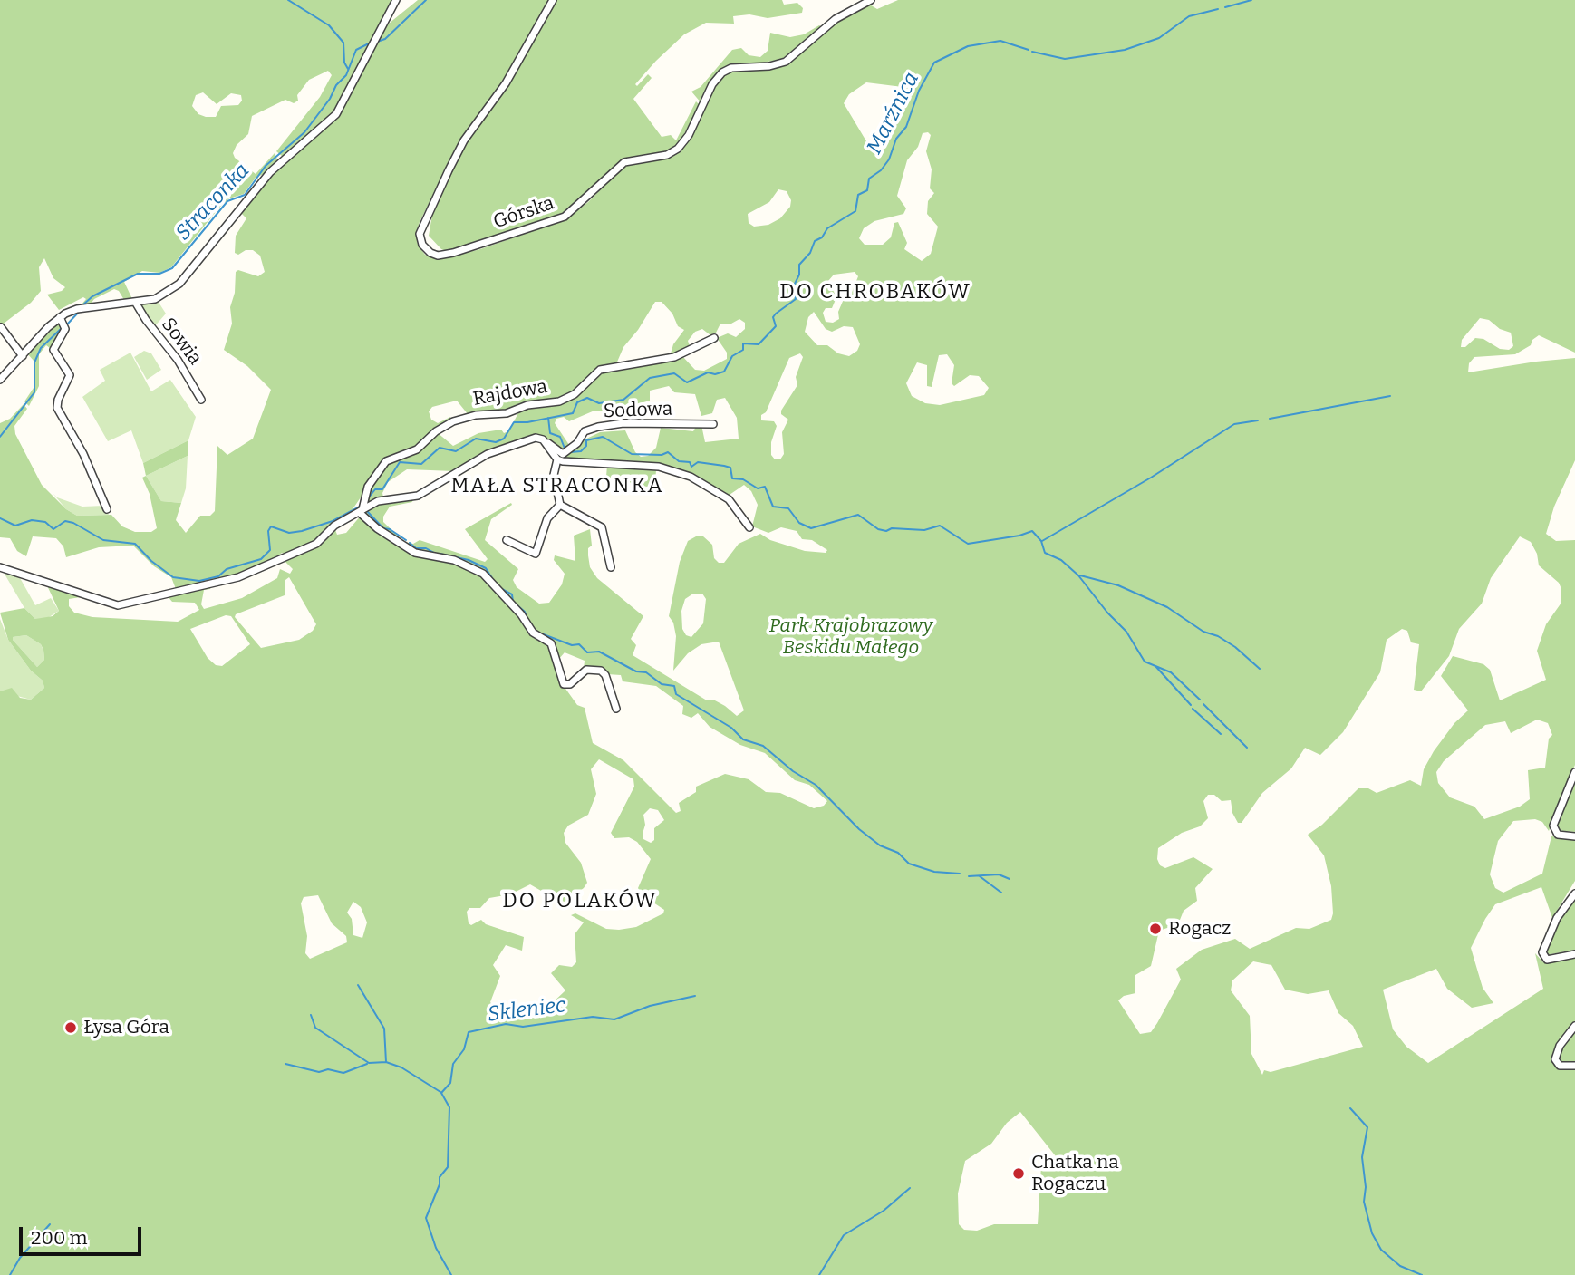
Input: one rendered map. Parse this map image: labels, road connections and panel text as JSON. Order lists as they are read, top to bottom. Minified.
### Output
{"streets":{"street":["Górska","Sowia","Rajdowa","Sodowa"]},"districts":["DO CHROBAKÓW","MAŁA STRACONKA","DO POLAKÓW"],"water":["Marźnica","Straconka","Skleniec"],"parks":["Park Krajobrazowy Beskidu Małego"],"places":["Rogacz","Łysa Góra","Chatka na Rogaczu"],"scale_bar":"200 m"}
